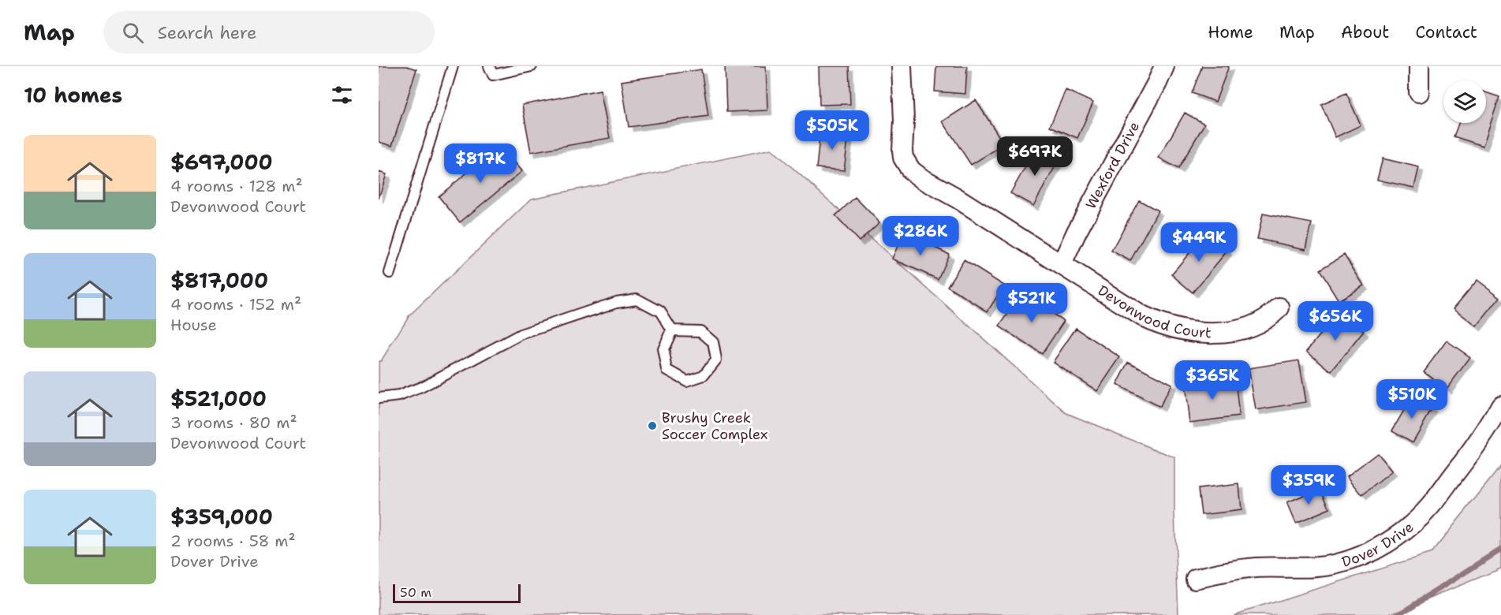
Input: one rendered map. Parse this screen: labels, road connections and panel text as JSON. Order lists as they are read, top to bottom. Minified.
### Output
{"streets":{"street":["Wexford Drive","Devonwood Court","Dover Drive"]},"crossings":[["Wexford Drive","Devonwood Court"]],"places":["Brushy Creek Soccer Complex"],"scale_bar":"50 m","page":{"header":"Map","search":"Search here","nav":["Home","Map","About","Contact"],"heading":"10 homes","price":["$505K","$697K","$817K","$286K","$449K","$521K","$656K","$365K","$510K","$359K"],"list":[{"name":"$697,000","note":"4 rooms · 128 m² · Devonwood Court"},{"name":"$817,000","note":"4 rooms · 152 m² · House"},{"name":"$521,000","note":"3 rooms · 80 m² · Devonwood Court"},{"name":"$359,000","note":"2 rooms · 58 m² · Dover Drive"}],"scale":"50 m"}}
